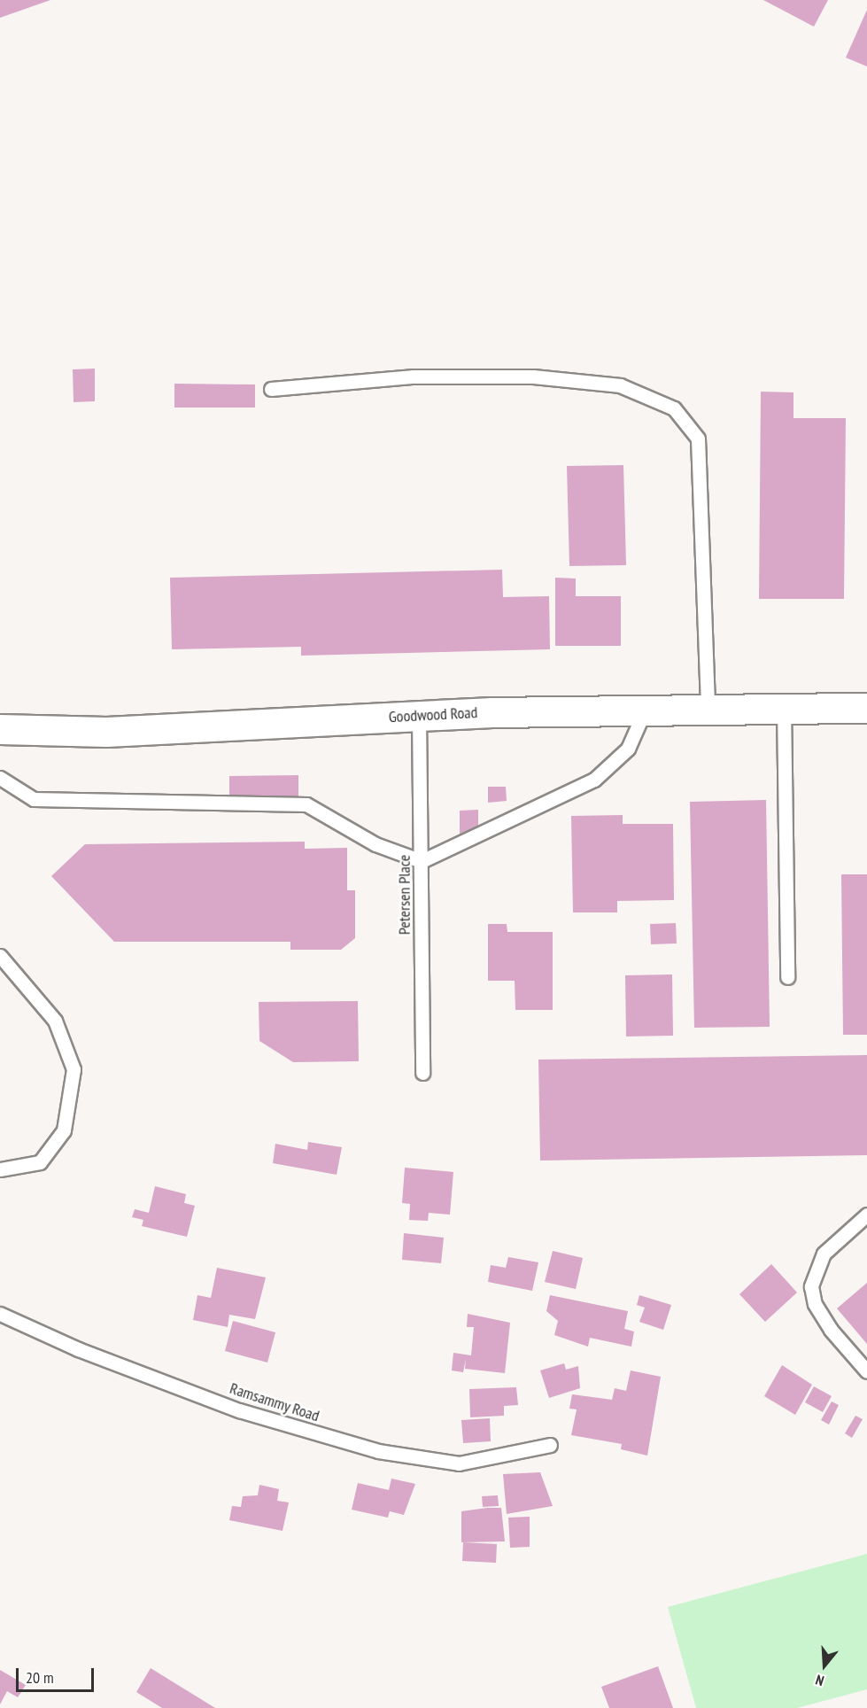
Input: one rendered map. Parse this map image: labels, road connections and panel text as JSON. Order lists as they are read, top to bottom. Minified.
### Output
{"streets":{"street":["Goodwood Road"],"lane":["Petersen Place","Ramsammy Road"]},"crossings":[["Goodwood Road","Petersen Place"]],"scale_bar":"20 m","north":"bottom"}
